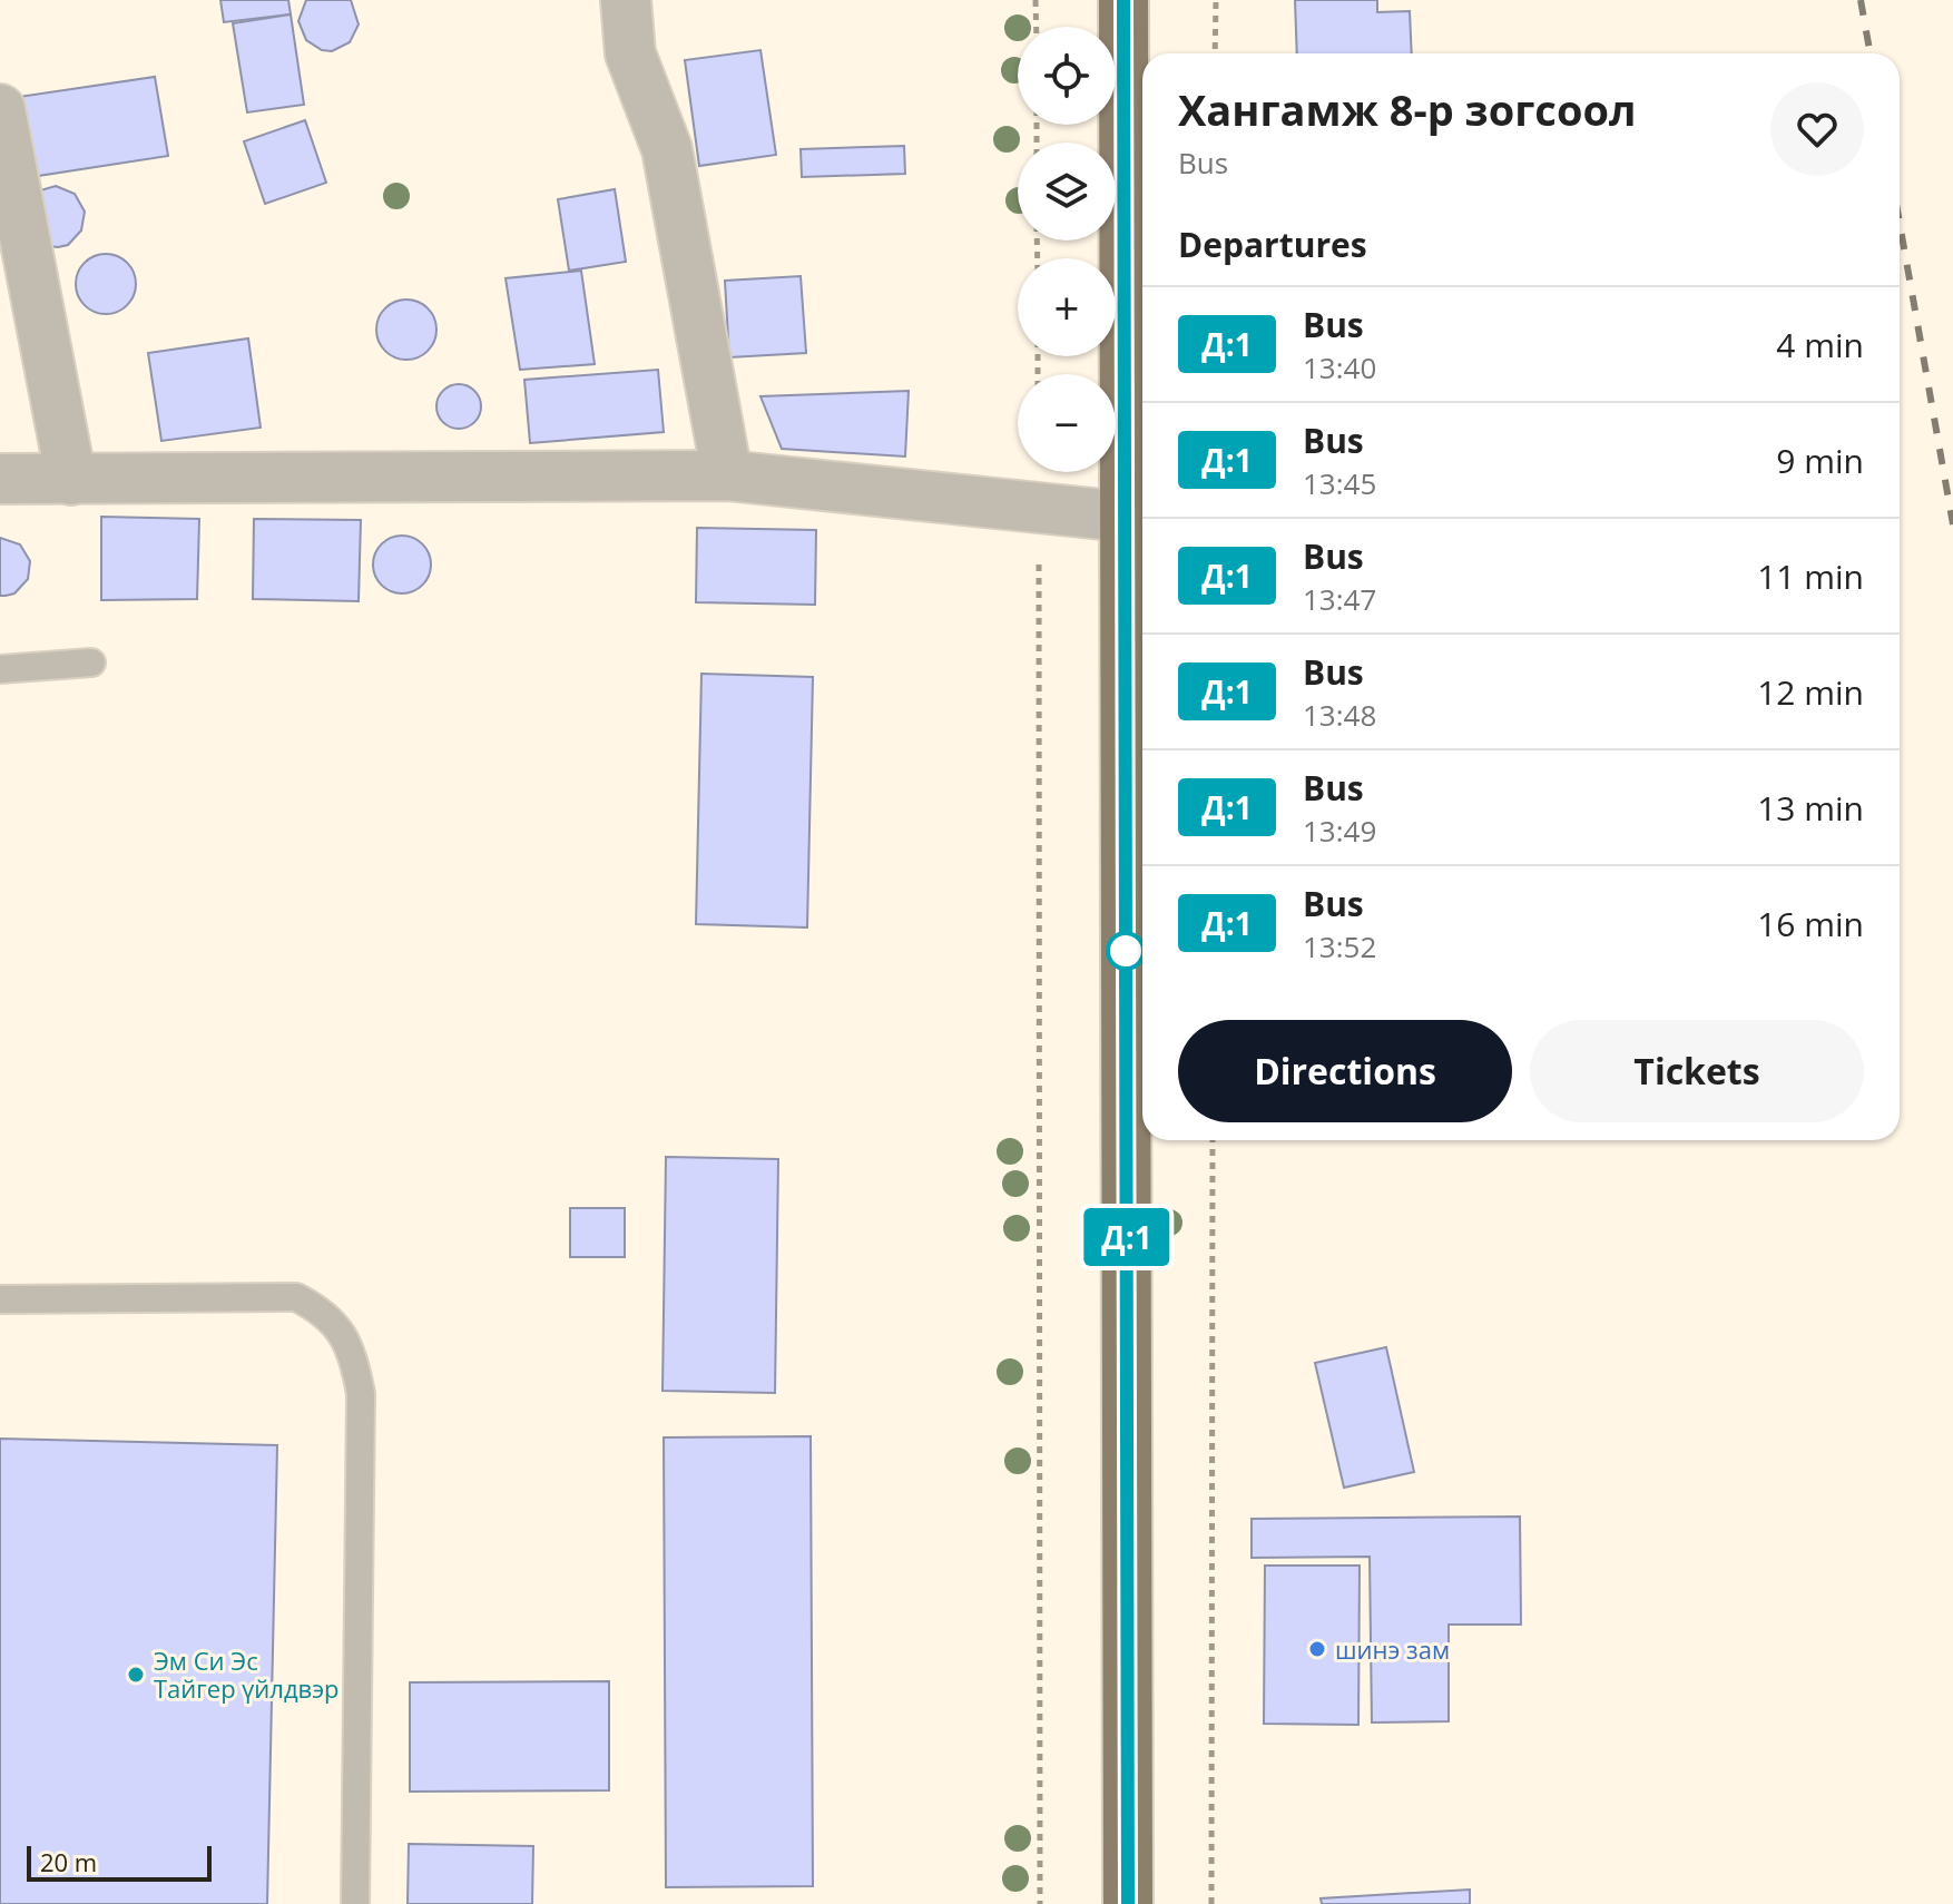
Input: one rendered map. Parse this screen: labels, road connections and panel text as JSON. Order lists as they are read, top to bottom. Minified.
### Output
{"places":["шинэ зам","Эм Си Эс Тайгер үйлдвэр"],"lines":["bus line Д:1"],"scale_bar":"20 m","page":{"on_map":"Д:1","map_buttons":["+","−"],"heading":[["Хангамж 8-р зогсоол","Bus"],"Departures"],"list":[{"mark":"Д:1","name":"Bus","note":"13:40","value":"4 min"},{"mark":"Д:1","name":"Bus","note":"13:45","value":"9 min"},{"mark":"Д:1","name":"Bus","note":"13:47","value":"11 min"},{"mark":"Д:1","name":"Bus","note":"13:48","value":"12 min"},{"mark":"Д:1","name":"Bus","note":"13:49","value":"13 min"},{"mark":"Д:1","name":"Bus","note":"13:52","value":"16 min"}],"buttons":["Directions","Tickets"],"scale":"20 m"}}
